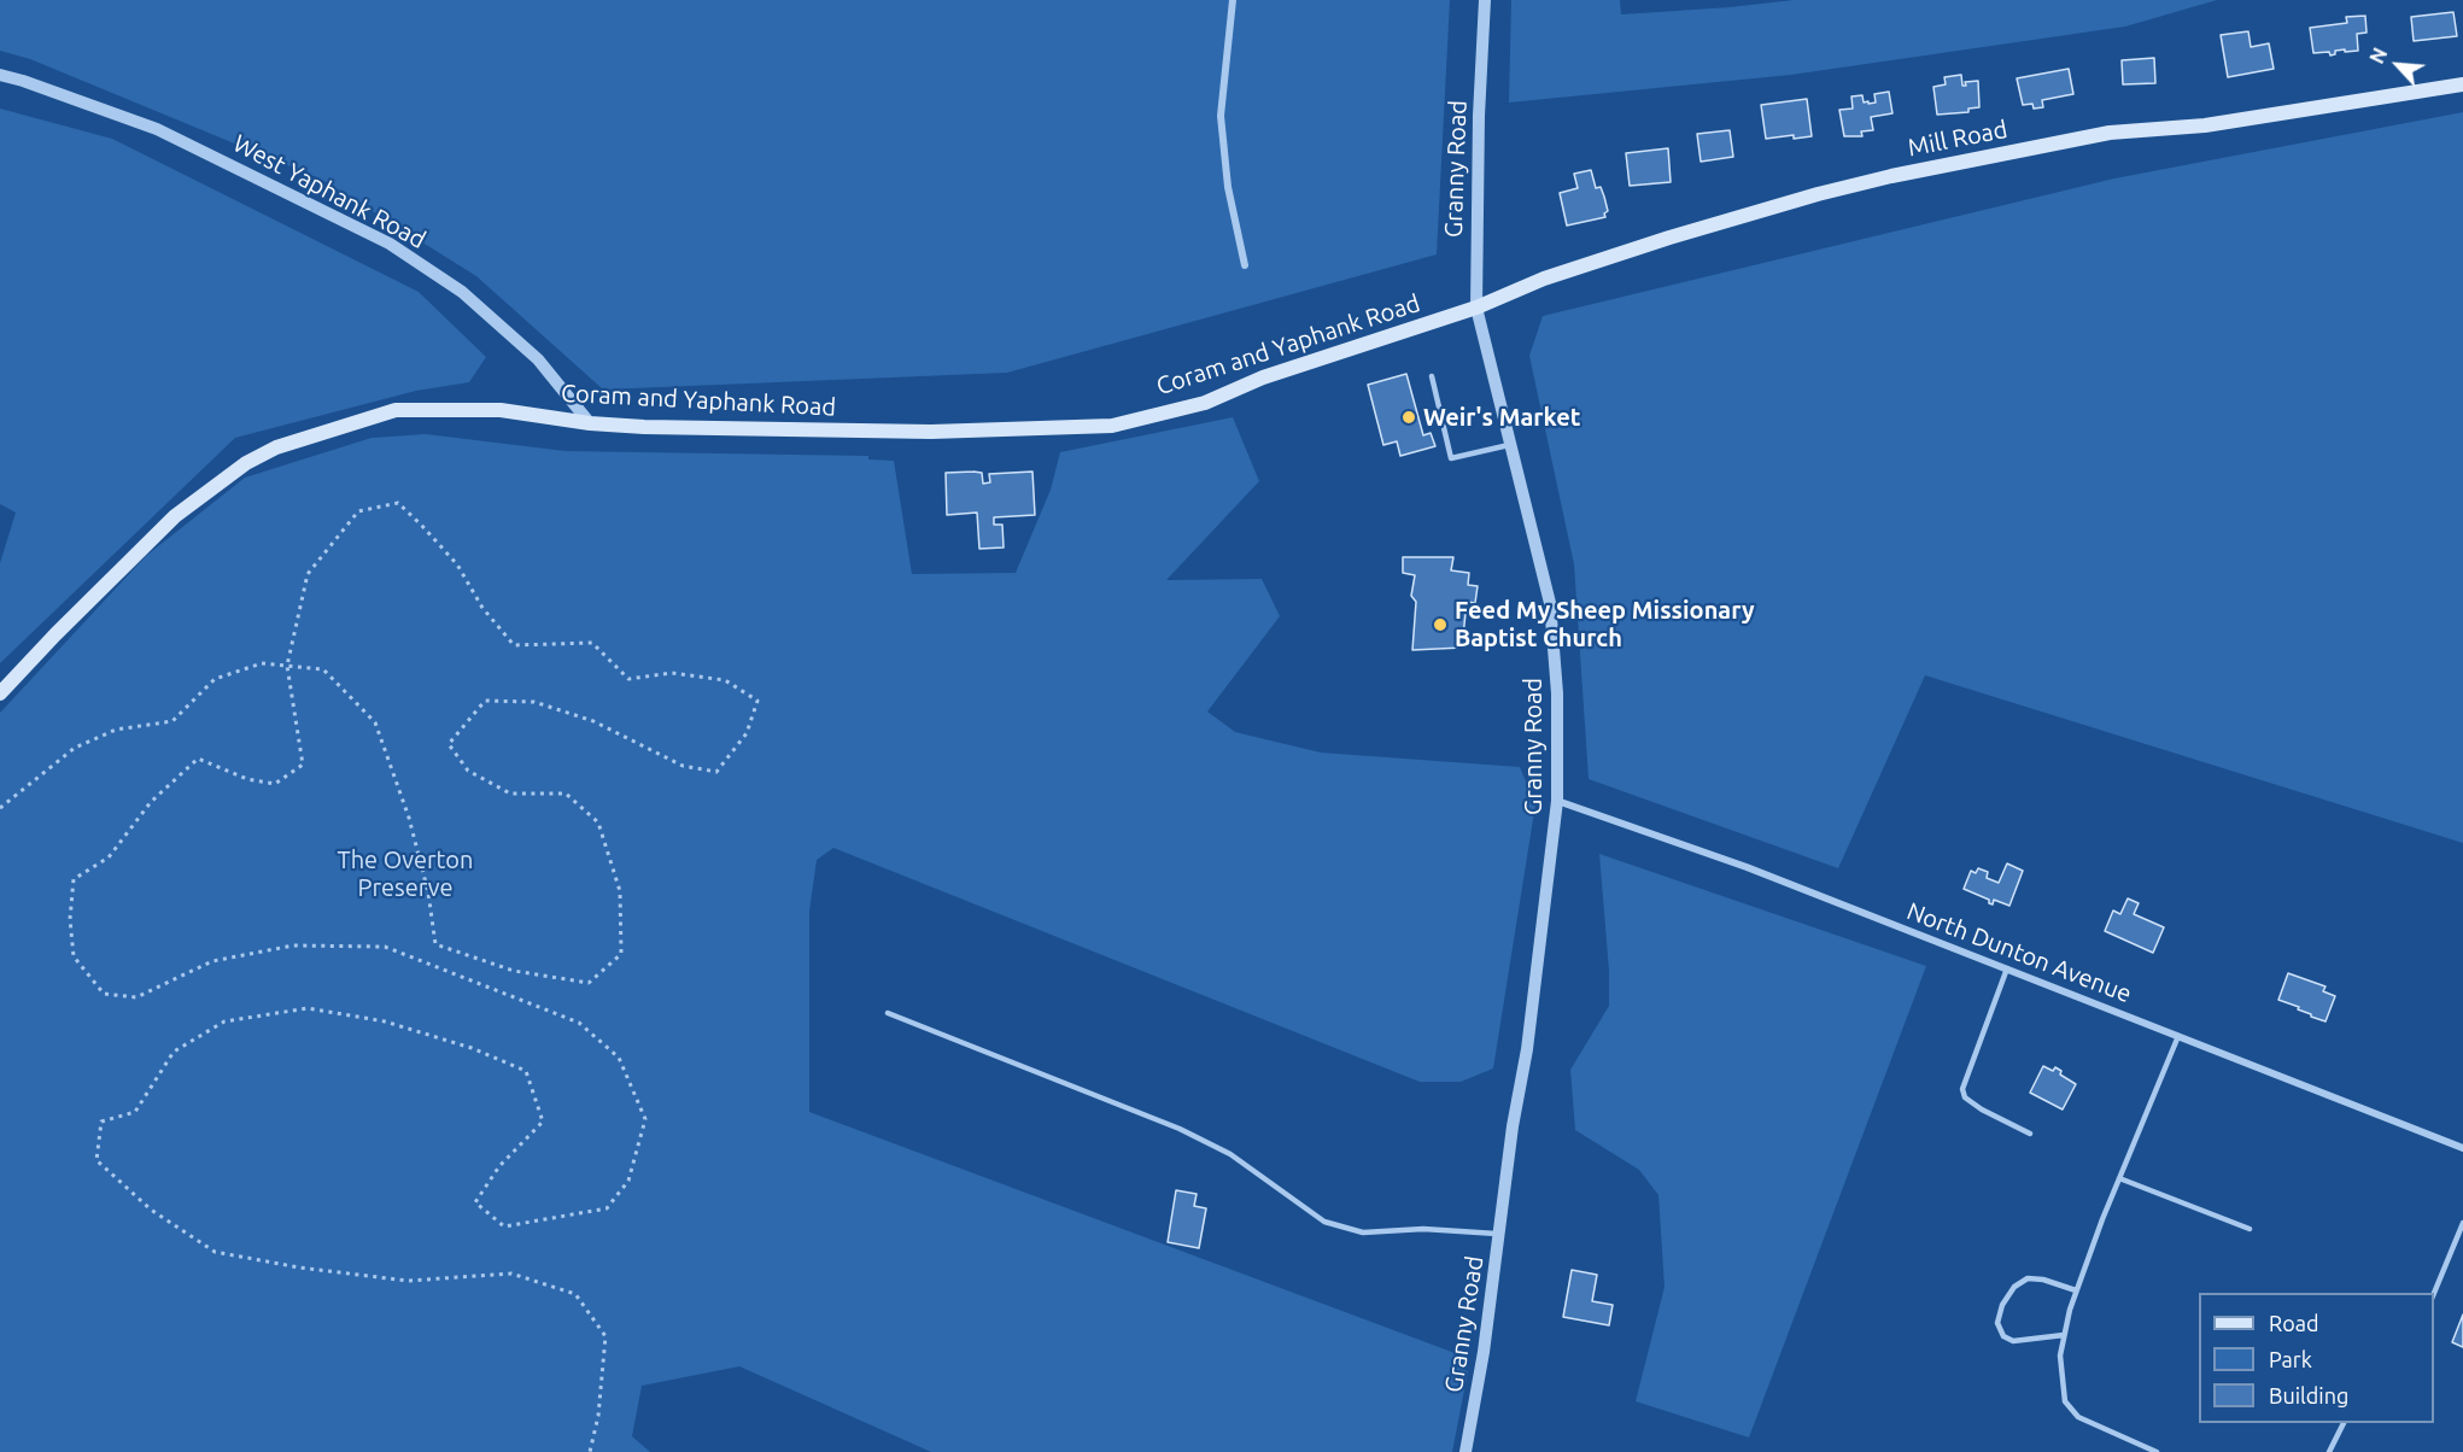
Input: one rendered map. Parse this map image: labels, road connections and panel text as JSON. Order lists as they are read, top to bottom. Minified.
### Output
{"streets":{"main road":["Mill Road","Coram and Yaphank Road"],"street":["Granny Road","West Yaphank Road","North Dunton Avenue"]},"crossings":[["Mill Road","Granny Road"],["Mill Road","Coram and Yaphank Road"],["Granny Road","Coram and Yaphank Road"],["Granny Road","North Dunton Avenue"],["West Yaphank Road","Coram and Yaphank Road"]],"parks":["The Overton Preserve"],"places":["Weir's Market","Feed My Sheep Missionary Baptist Church"],"legend":["Road","Park","Building"],"north":"top left"}
